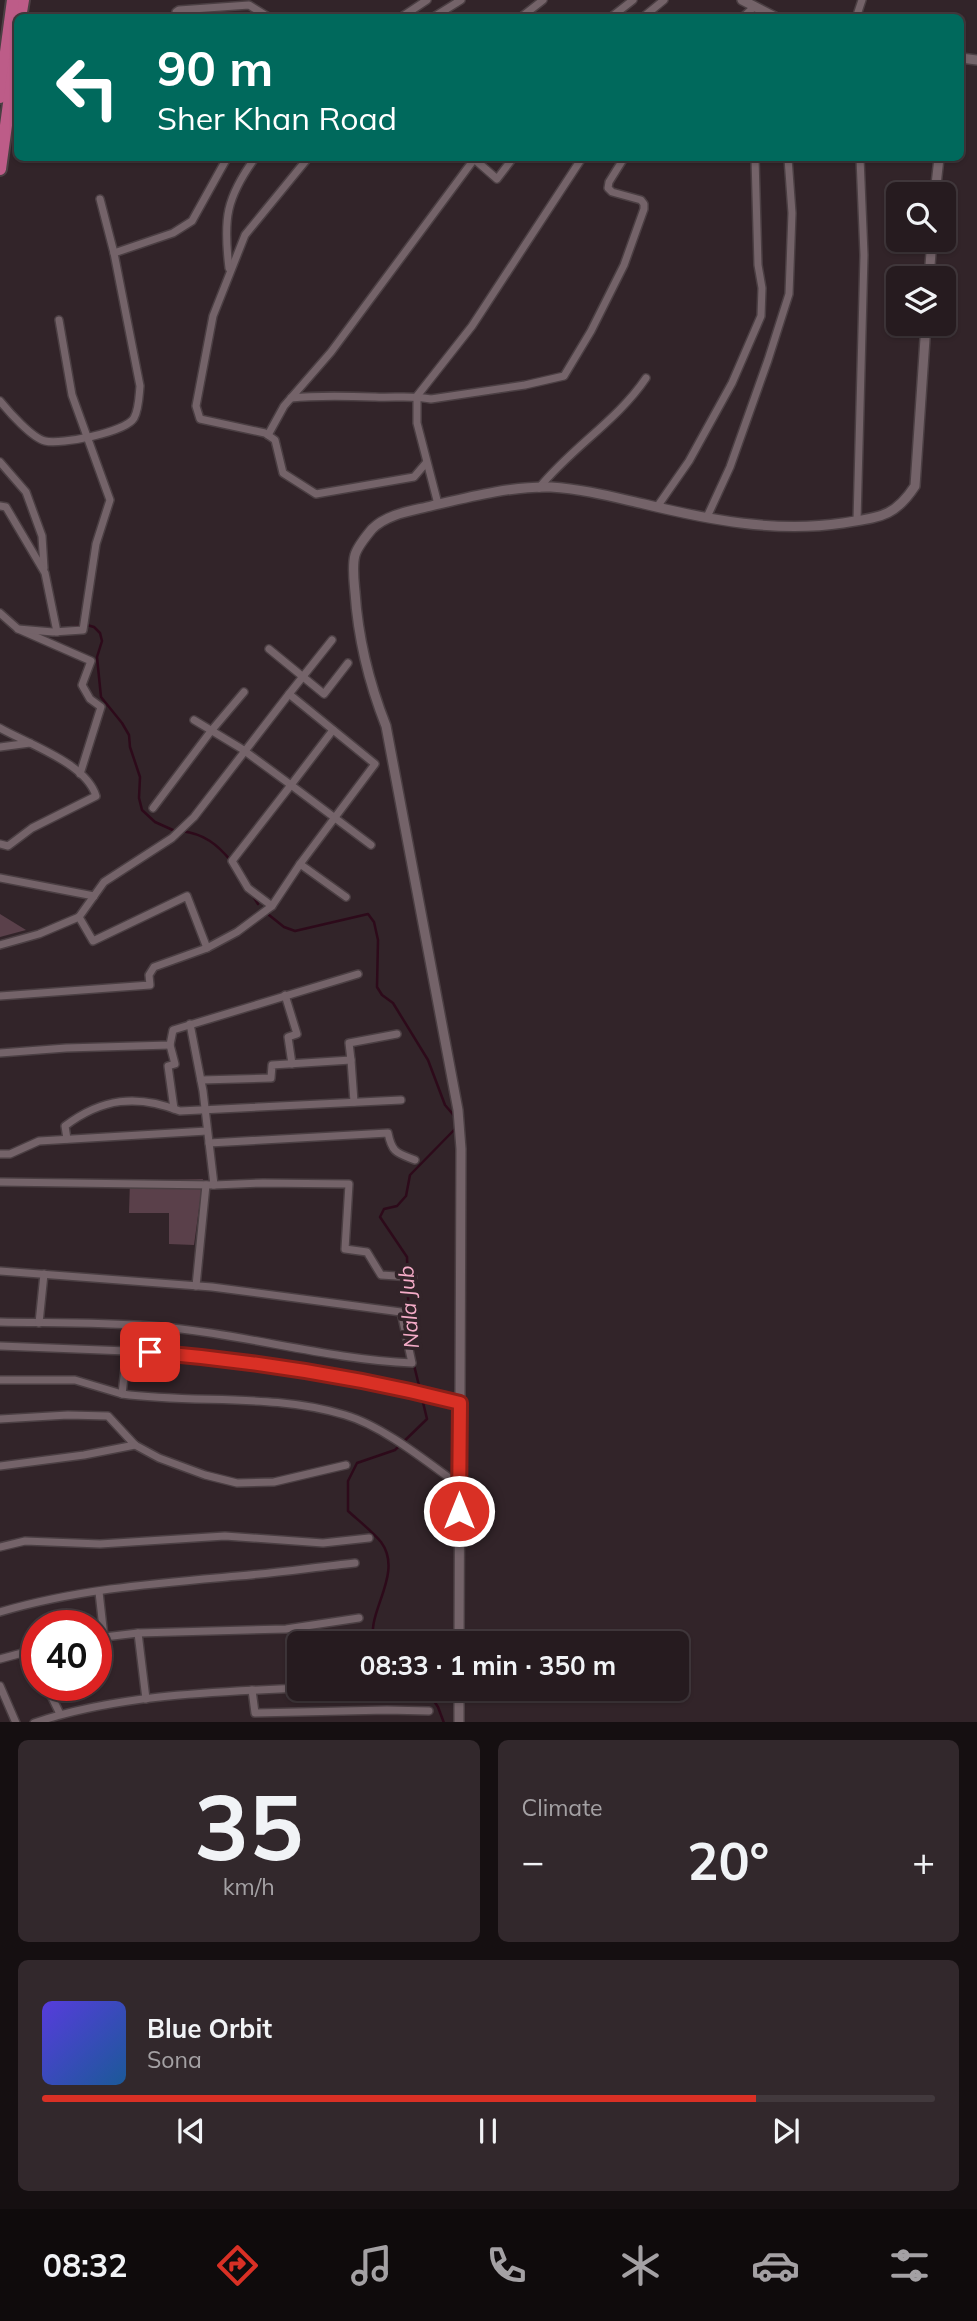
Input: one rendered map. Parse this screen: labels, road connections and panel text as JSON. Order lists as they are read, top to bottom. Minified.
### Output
{"water":["Nala Jub"],"page":{"turn":["90 m","Sher Khan Road"],"limit":"40","trip":"08:33 · 1 min · 350 m","tile":[["35","km/h"],"Climate"],"heat":["−","20°","+"],"song":["Blue Orbit","Sona"],"tabs":"08:32"}}
